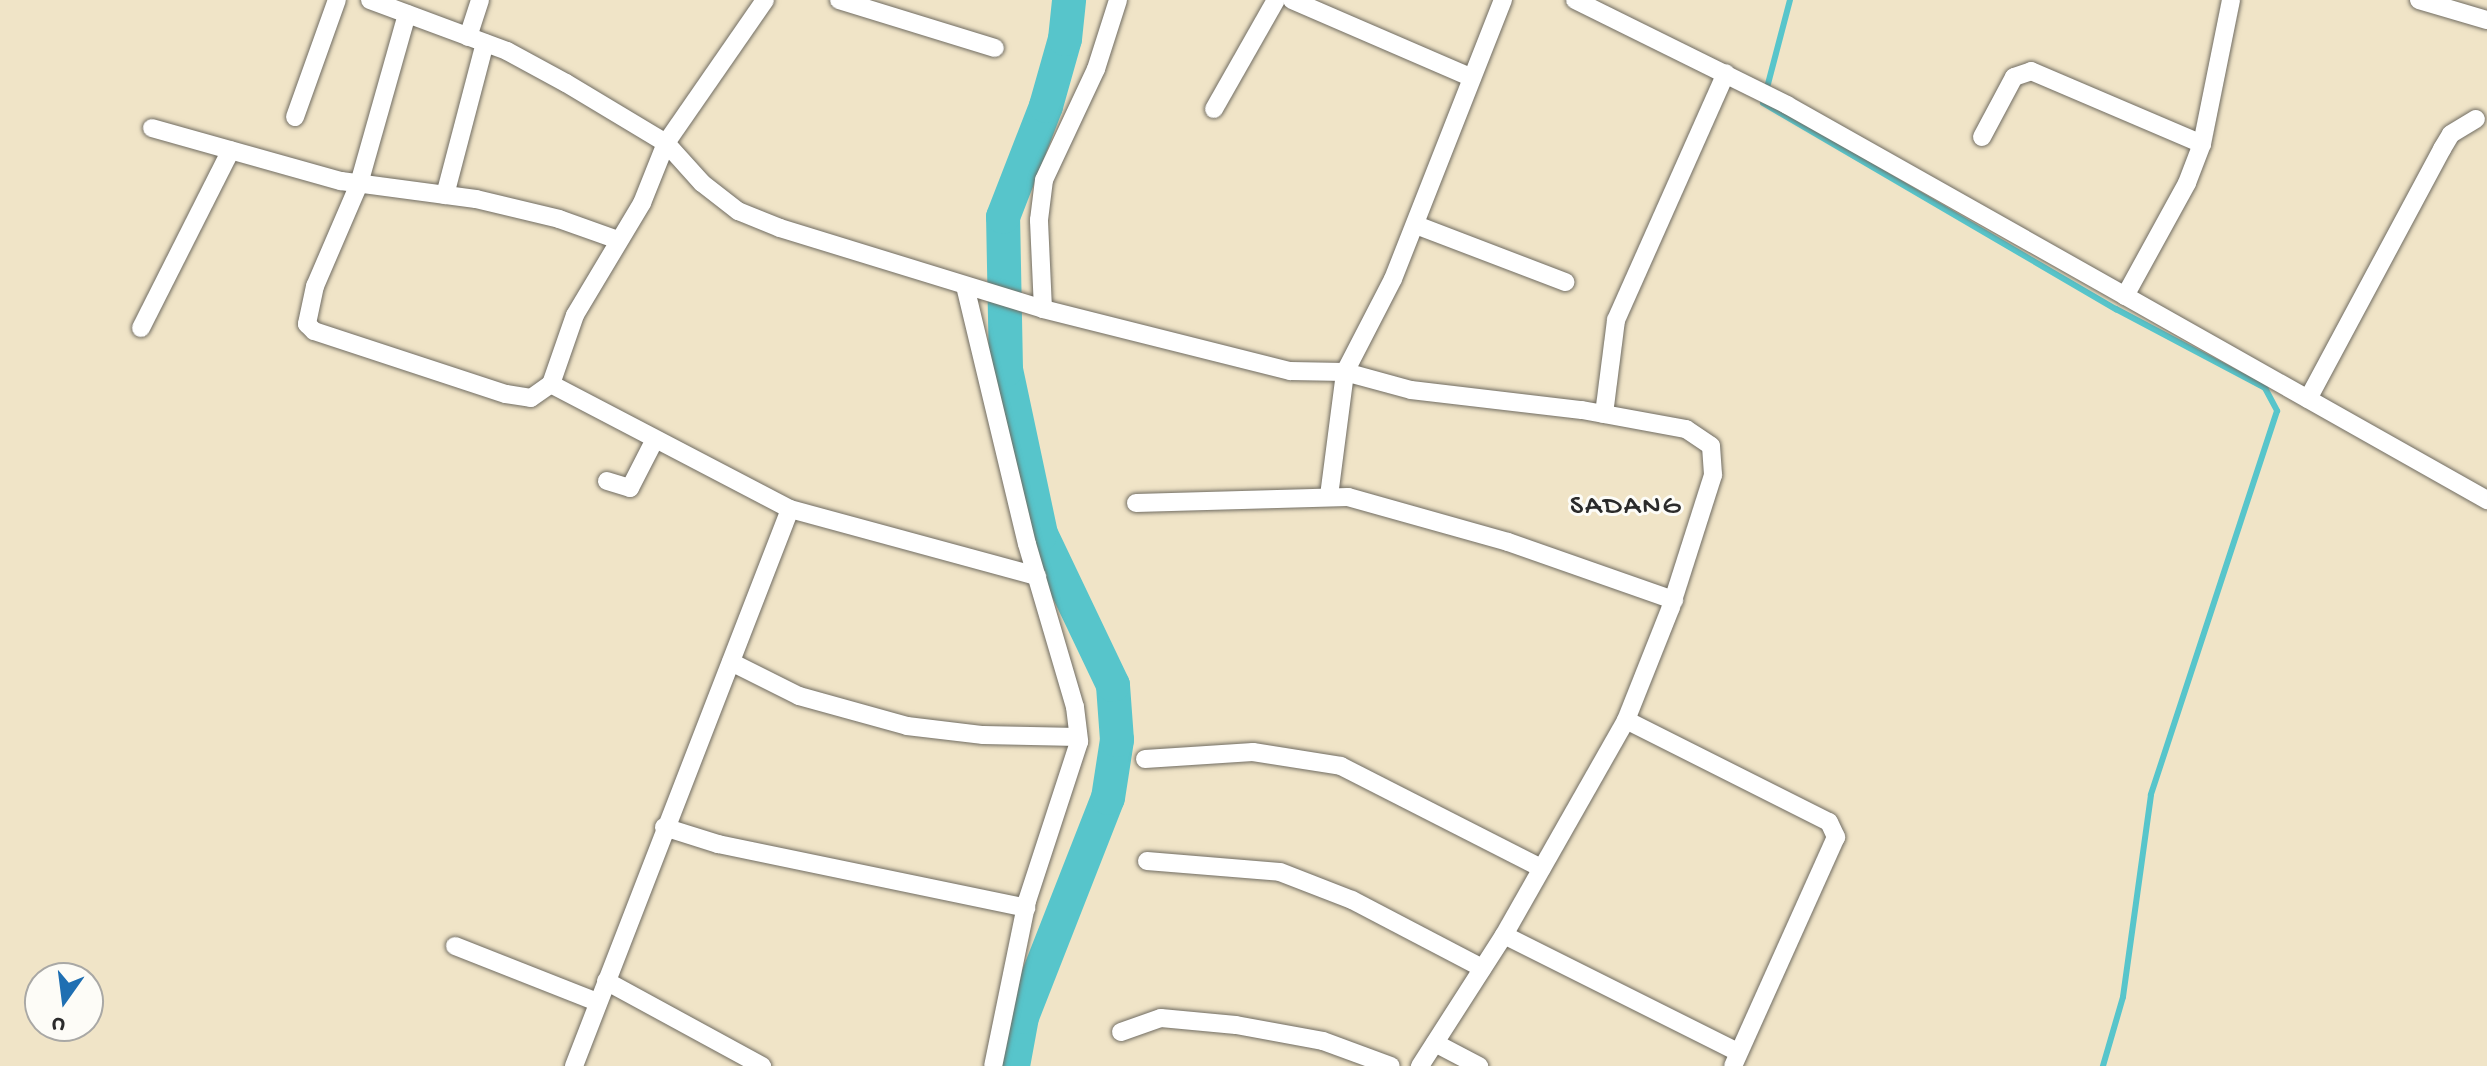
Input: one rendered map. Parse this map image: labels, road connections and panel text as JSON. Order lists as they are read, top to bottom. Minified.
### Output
{"districts":["SADANG"],"north":"bottom"}
